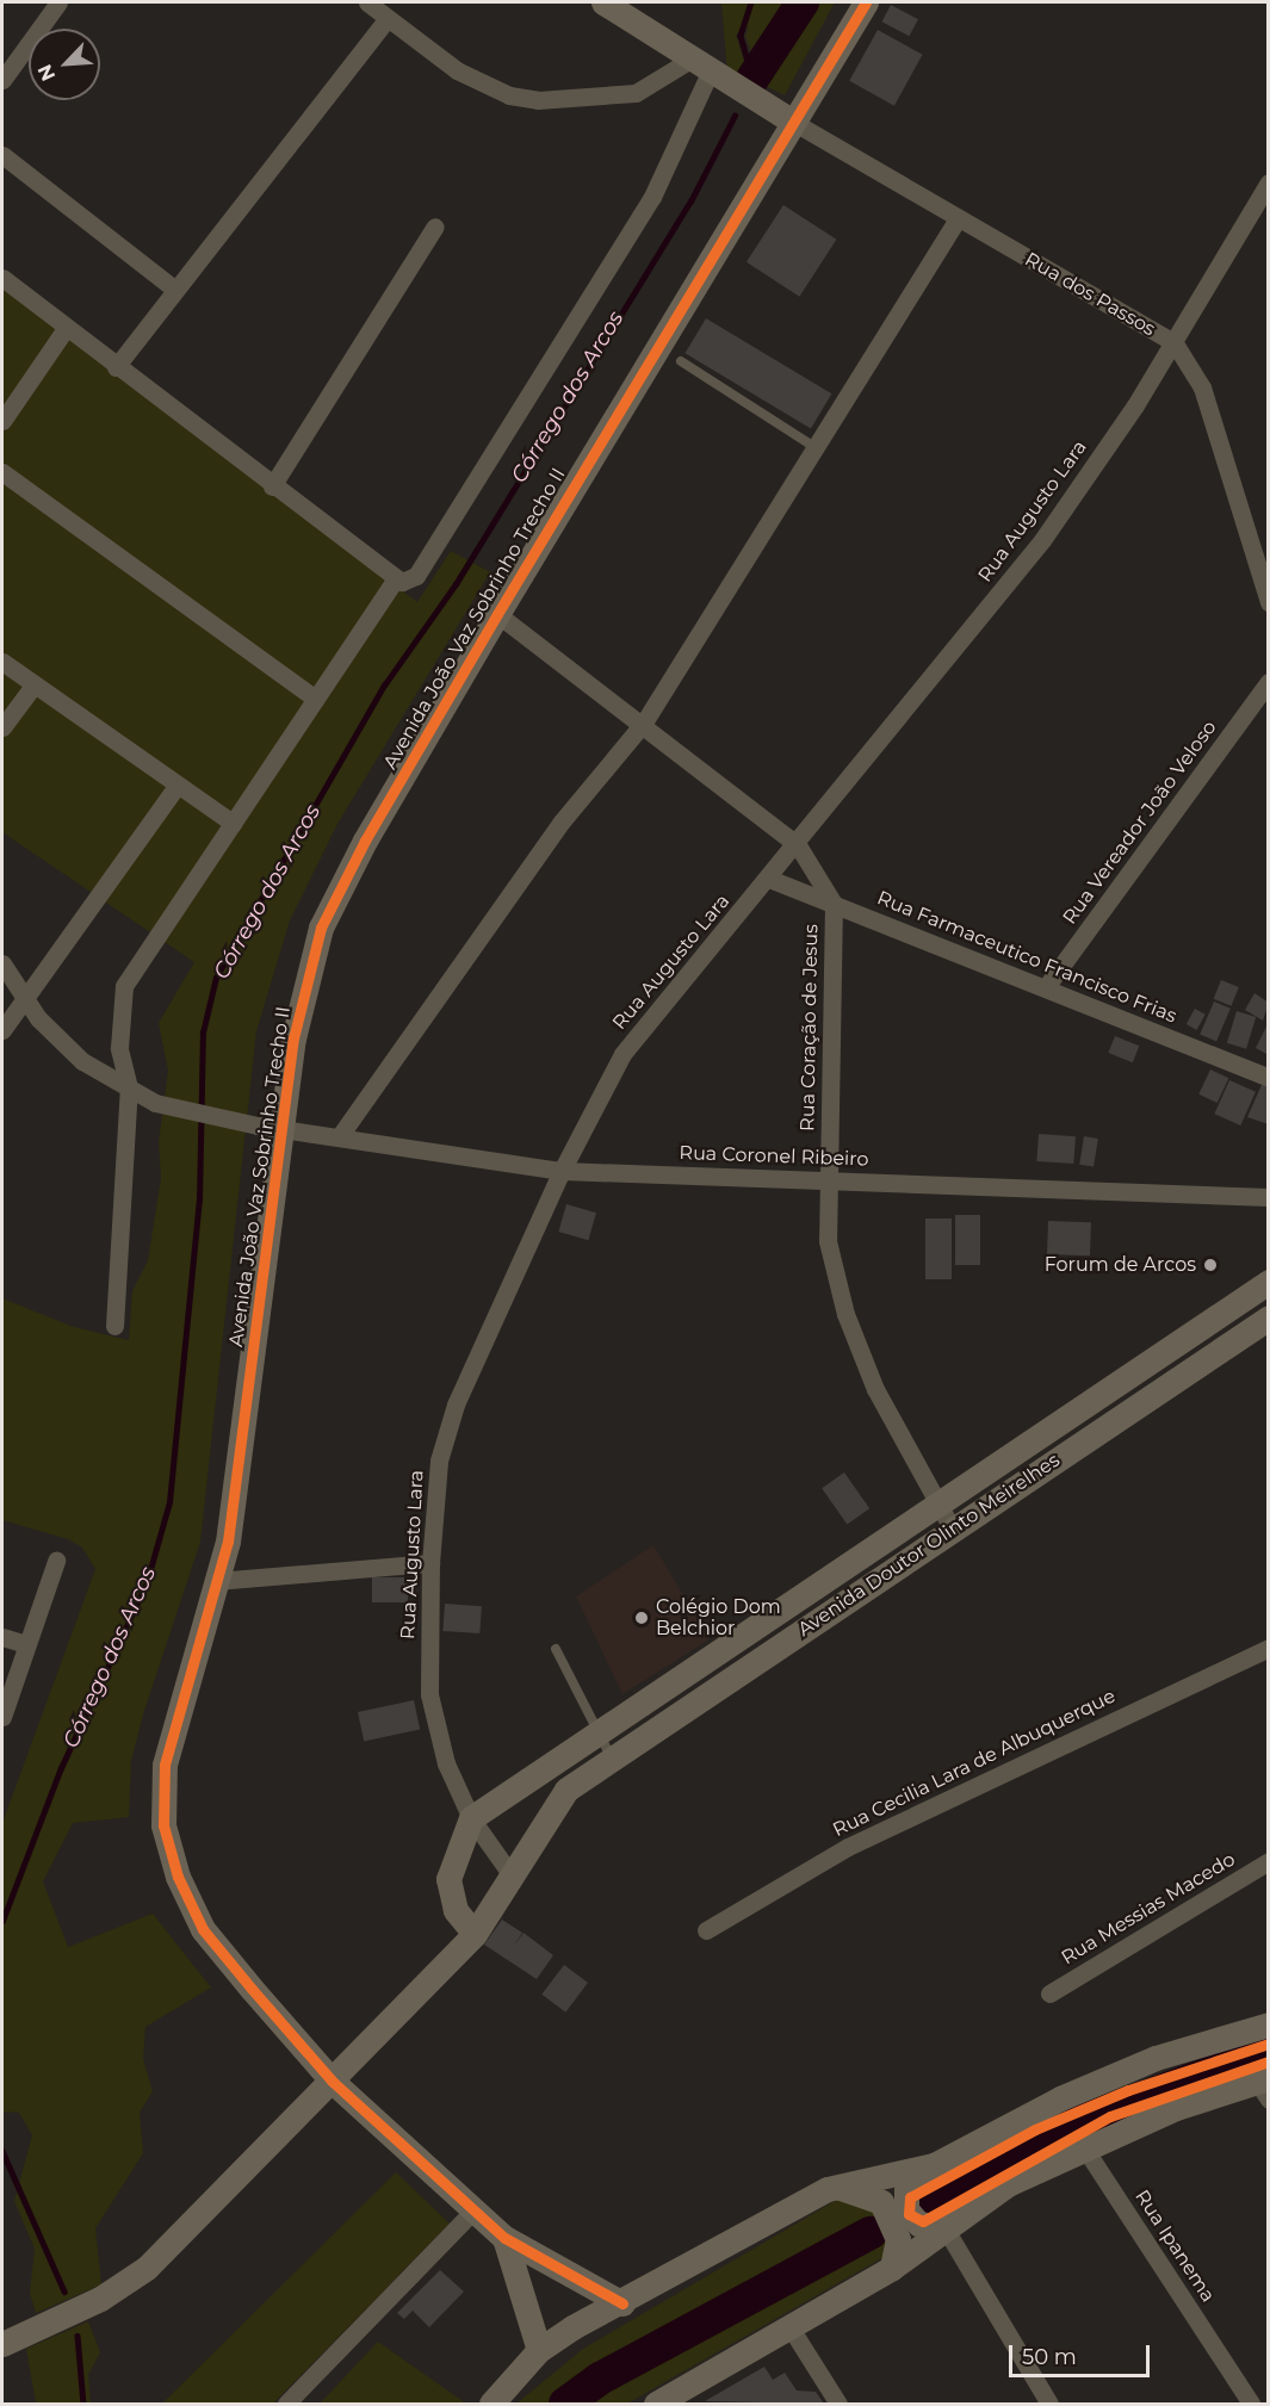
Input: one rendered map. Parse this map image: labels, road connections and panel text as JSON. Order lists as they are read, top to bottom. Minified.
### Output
{"streets":{"street":["Rua dos Passos","Rua Augusto Lara","Avenida João Vaz Sobrinho Trecho II","Rua Vereador João Veloso","Rua Farmaceutico Francisco Frias","Rua Coração de Jesus","Rua Coronel Ribeiro","Avenida Doutor Olinto Meirelhes","Rua Cecilia Lara de Albuquerque","Rua Messias Macedo","Rua Ipanema"]},"crossings":[["Rua dos Passos","Rua Augusto Lara"],["Rua dos Passos","Avenida João Vaz Sobrinho Trecho II"],["Rua Augusto Lara","Rua Farmaceutico Francisco Frias"],["Rua Augusto Lara","Rua Coração de Jesus"],["Rua Augusto Lara","Rua Coronel Ribeiro"],["Rua Augusto Lara","Avenida Doutor Olinto Meirelhes"],["Avenida João Vaz Sobrinho Trecho II","Rua Coração de Jesus"],["Avenida João Vaz Sobrinho Trecho II","Rua Coronel Ribeiro"],["Avenida João Vaz Sobrinho Trecho II","Avenida Doutor Olinto Meirelhes"],["Rua Vereador João Veloso","Rua Farmaceutico Francisco Frias"],["Rua Farmaceutico Francisco Frias","Rua Coração de Jesus"],["Rua Coração de Jesus","Rua Coronel Ribeiro"],["Rua Coração de Jesus","Avenida Doutor Olinto Meirelhes"]],"water":["Córrego dos Arcos"],"places":["Forum de Arcos","Colégio Dom Belchior"],"scale_bar":"50 m","north":"bottom left"}
